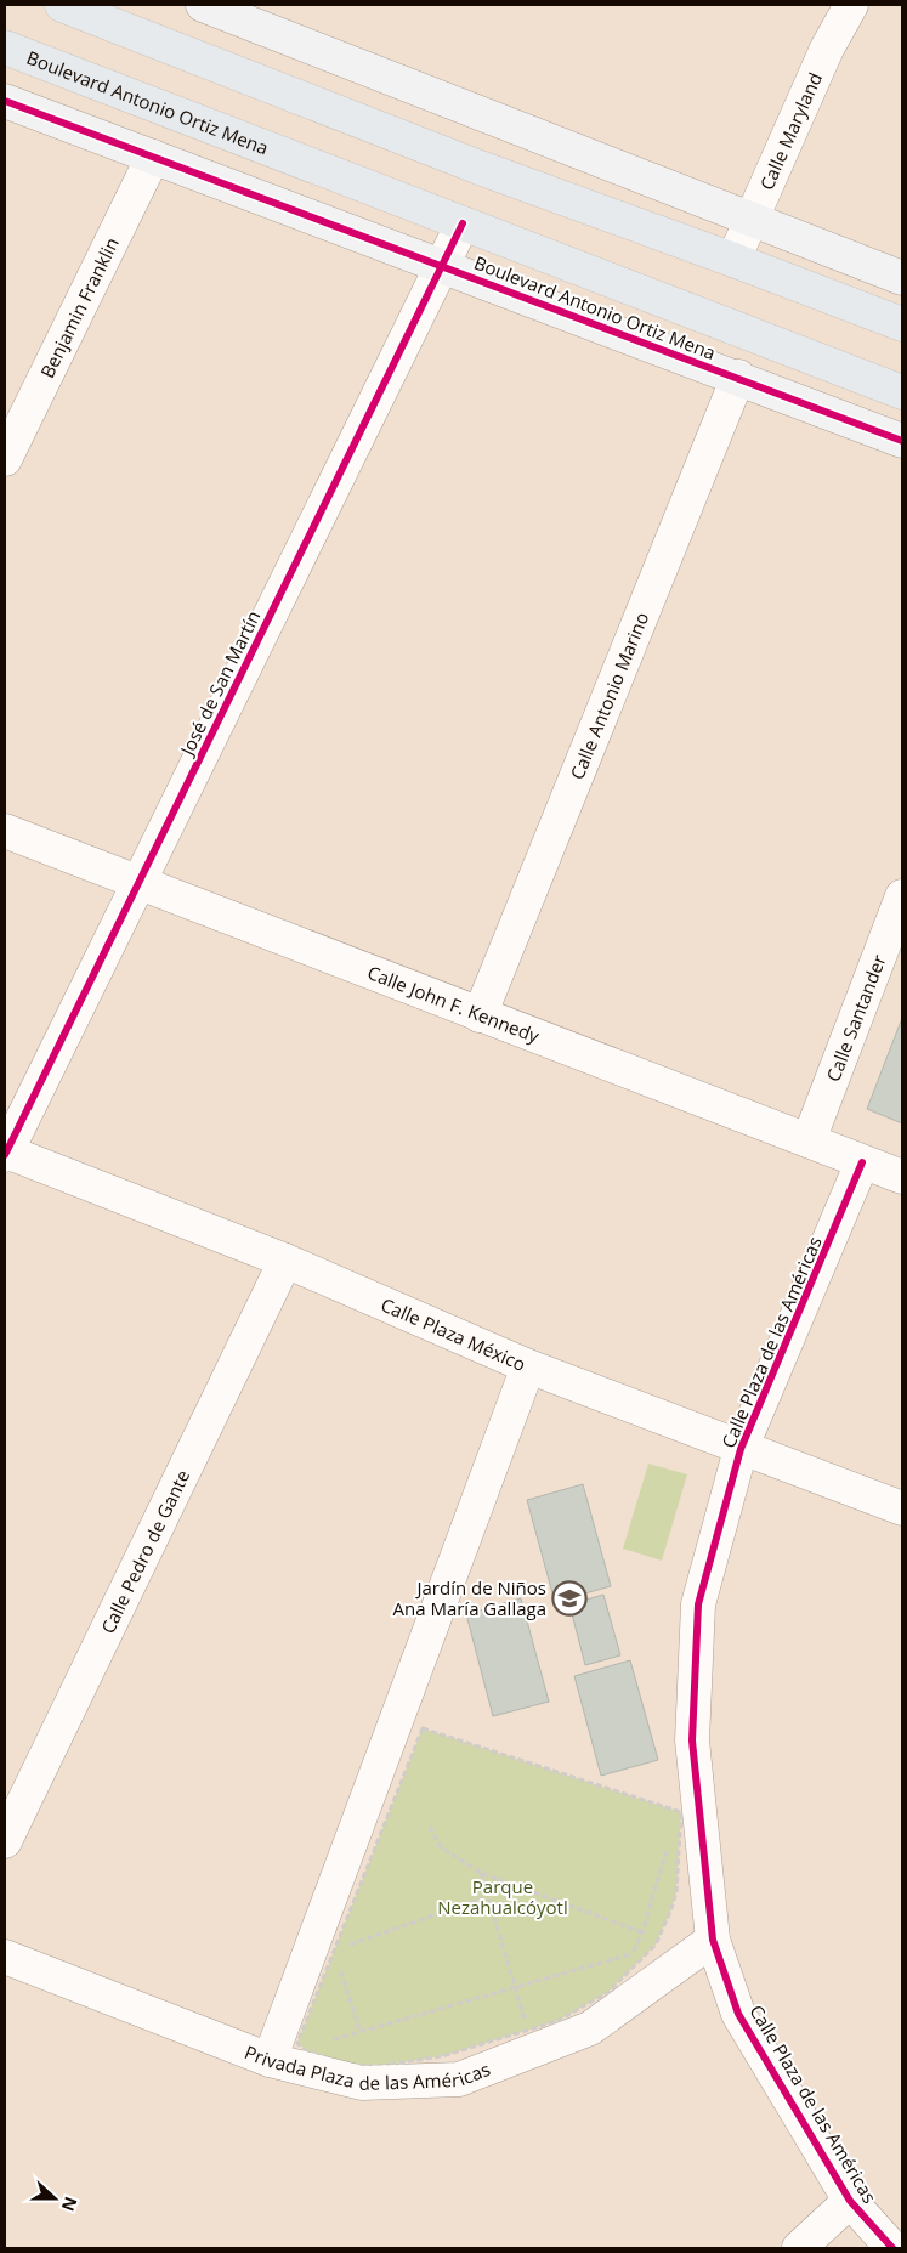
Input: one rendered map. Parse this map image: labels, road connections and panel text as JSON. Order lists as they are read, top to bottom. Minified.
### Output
{"streets":{"main road":["Boulevard Antonio Ortiz Mena"],"street":["Calle Maryland","Benjamin Franklin","José de San Martín","Calle Antonio Marino","Calle John F. Kennedy","Calle Santander","Calle Plaza México","Calle Plaza de las Américas","Calle Pedro de Gante","Privada Plaza de las Américas"]},"crossings":[["Boulevard Antonio Ortiz Mena","Benjamin Franklin"],["Boulevard Antonio Ortiz Mena","José de San Martín"],["Boulevard Antonio Ortiz Mena","Calle Antonio Marino"],["José de San Martín","Calle John F. Kennedy"],["José de San Martín","Calle Plaza México"],["Calle Antonio Marino","Calle John F. Kennedy"],["Calle John F. Kennedy","Calle Santander"],["Calle John F. Kennedy","Calle Plaza de las Américas"],["Calle Plaza México","Calle Plaza de las Américas"],["Calle Plaza México","Calle Pedro de Gante"],["Calle Plaza de las Américas","Privada Plaza de las Américas"]],"parks":["Parque Nezahualcóyotl"],"places":{"school or university":["Jardín de Niños Ana María Gallaga"]},"north":"right"}
